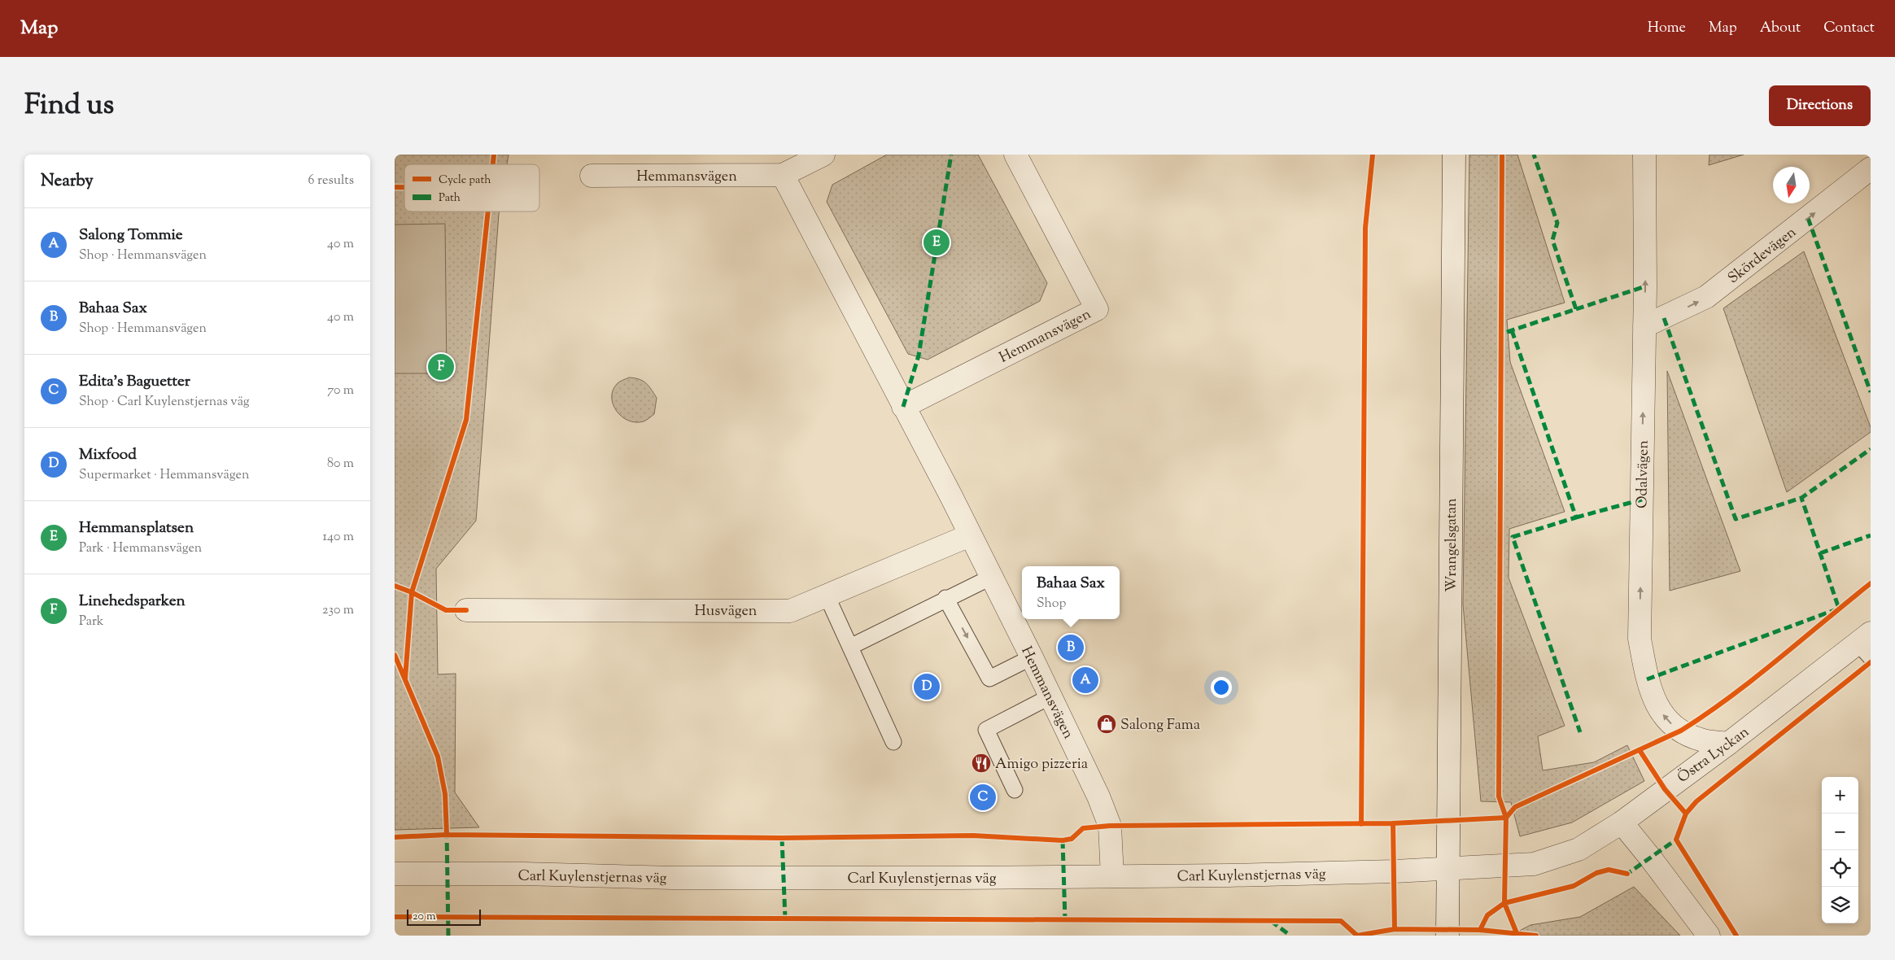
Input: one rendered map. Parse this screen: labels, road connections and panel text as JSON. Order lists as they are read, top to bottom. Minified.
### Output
{"streets":{"street":["Hemmansvägen","Skördevägen","Odalvägen","Wrangelsgatan","Husvägen","Östra Lyckan","Carl Kuylenstjernas väg"]},"crossings":[["Hemmansvägen","Husvägen"],["Hemmansvägen","Carl Kuylenstjernas väg"],["Skördevägen","Odalvägen"],["Odalvägen","Östra Lyckan"],["Wrangelsgatan","Östra Lyckan"],["Wrangelsgatan","Carl Kuylenstjernas väg"],["Östra Lyckan","Carl Kuylenstjernas väg"]],"one_way":["Skördevägen","Odalvägen"],"places":{"shop":["Salong Fama"],"restaurant":["Amigo pizzeria"]},"legend":["Cycle path","Path"],"scale_bar":"20 m","north":"bottom","page":{"header":"Map","nav":["Home","Map","About","Contact"],"title":"Find us","buttons":"Directions","heading":["Nearby","6 results"],"list":[{"mark":"A","name":"Salong Tommie","note":"Shop · Hemmansvägen","value":"40 m"},{"mark":"B","name":"Bahaa Sax","note":"Shop · Hemmansvägen","value":"40 m"},{"mark":"C","name":"Edita's Baguetter","note":"Shop · Carl Kuylenstjernas väg","value":"70 m"},{"mark":"D","name":"Mixfood","note":"Supermarket · Hemmansvägen","value":"80 m"},{"mark":"E","name":"Hemmansplatsen","note":"Park · Hemmansvägen","value":"140 m"},{"mark":"F","name":"Linehedsparken","note":"Park","value":"230 m"}],"pins":["E","F","B","A","D","C"],"popup":["Bahaa Sax","Shop"],"map_buttons":["+","−"],"scale":"20 m"}}
